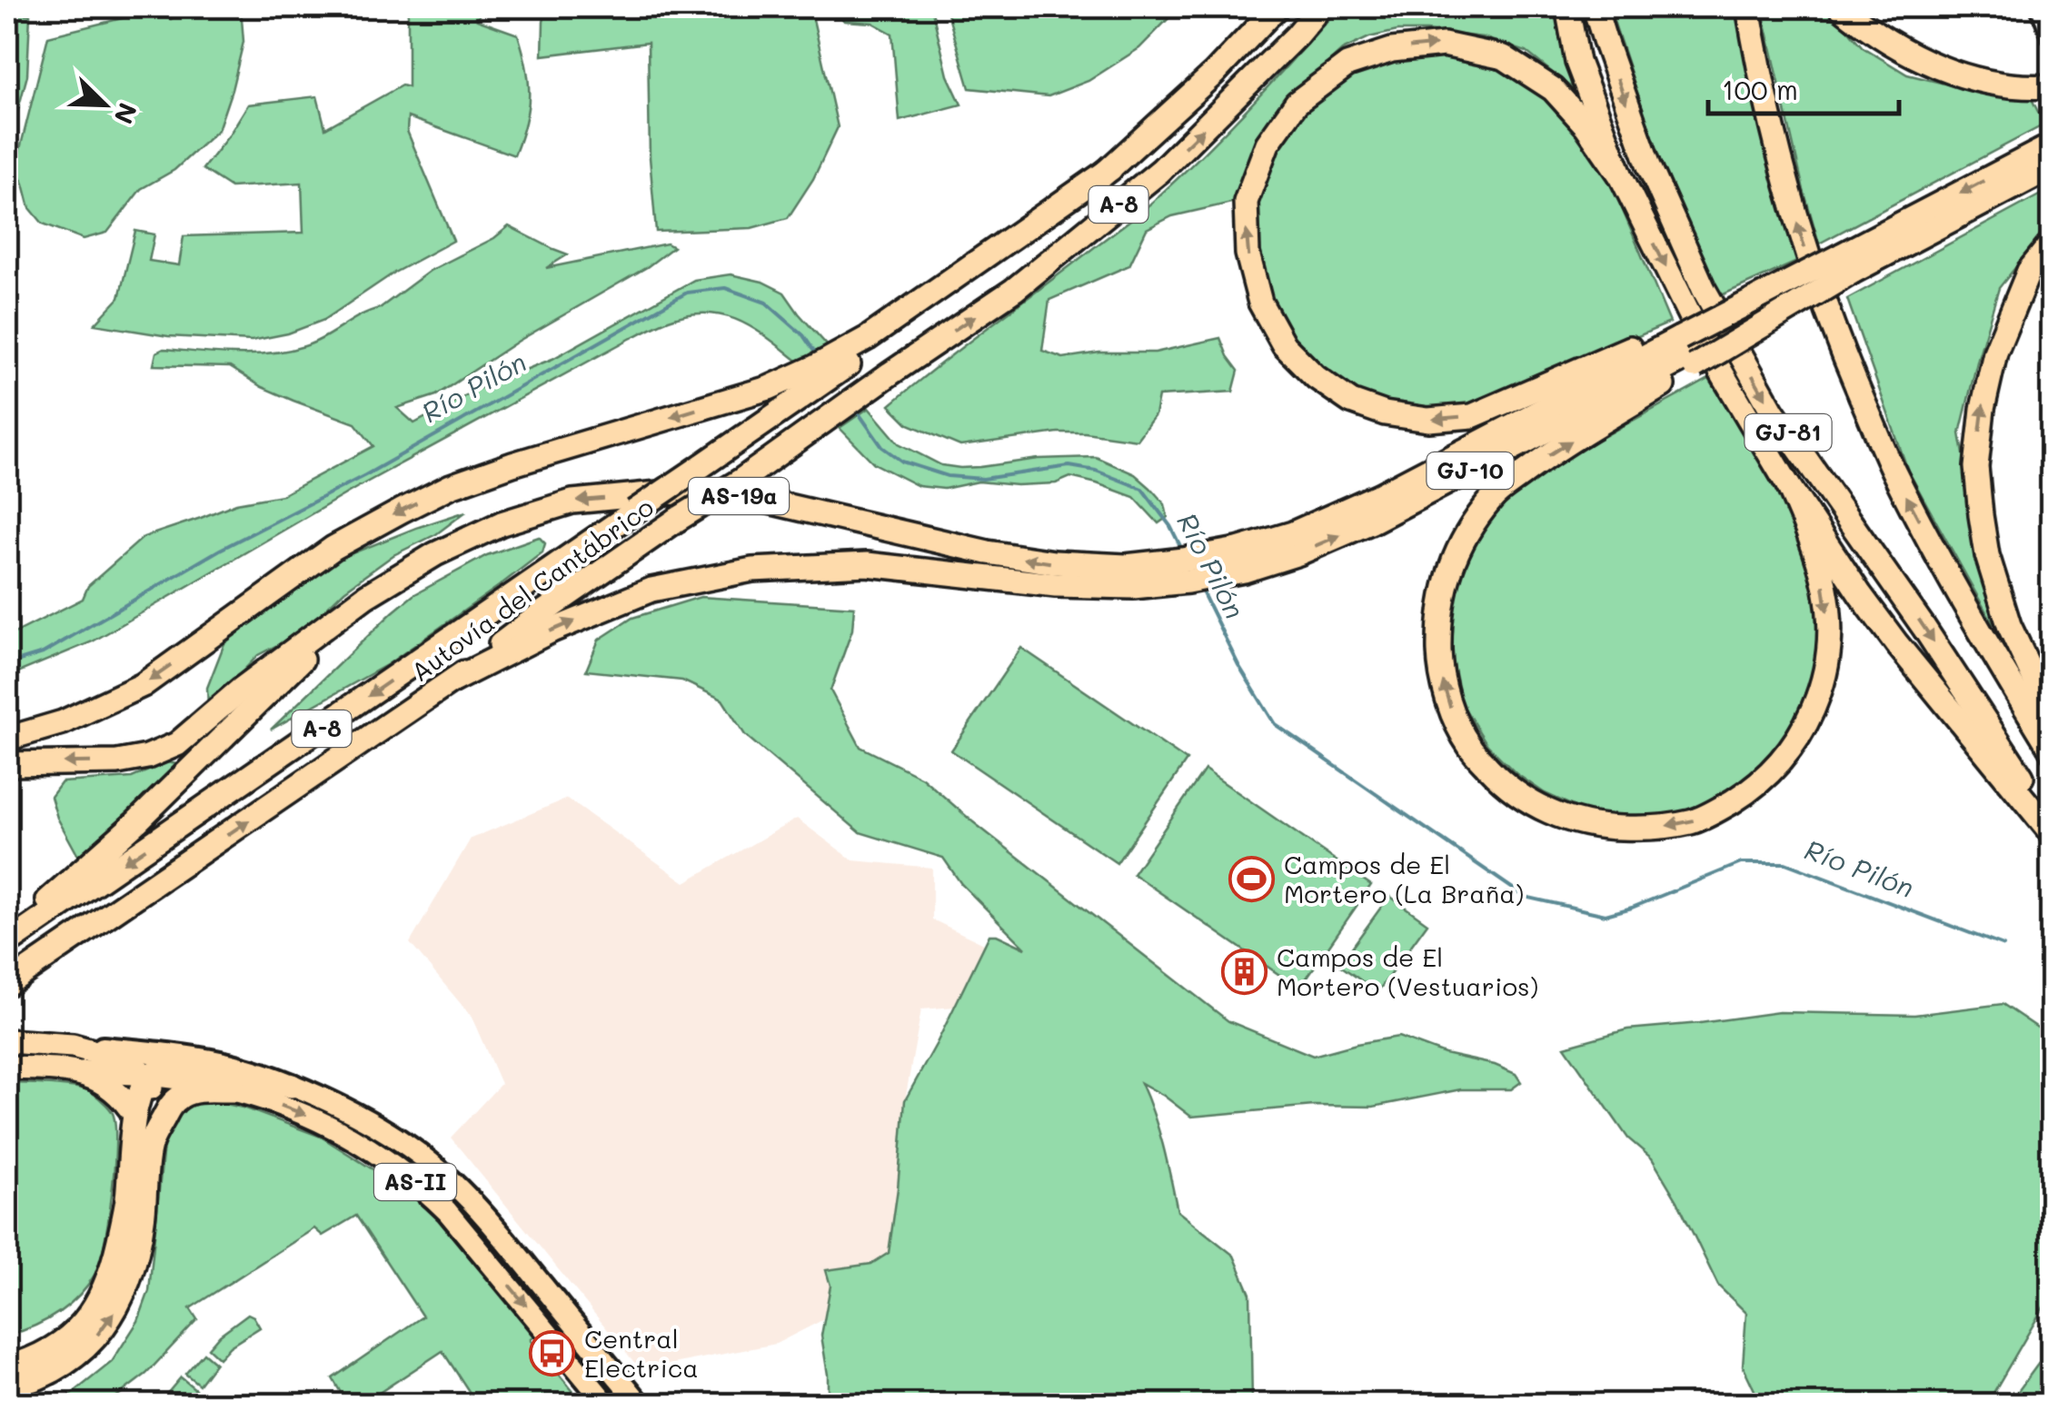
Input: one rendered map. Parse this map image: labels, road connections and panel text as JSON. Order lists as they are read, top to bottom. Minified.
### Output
{"streets":{"highway":["A-8","GJ-81","GJ-10","AS-19a","Autovía del Cantábrico","AS-II"]},"crossings":[["GJ-10","AS-19a"]],"water":["Río Pilón"],"places":{"sports":["Campos de El Mortero (La Braña)"],"building":["Campos de El Mortero (Vestuarios)"],"bus stop":["Central Electrica"]},"scale_bar":"100 m","north":"bottom right"}
